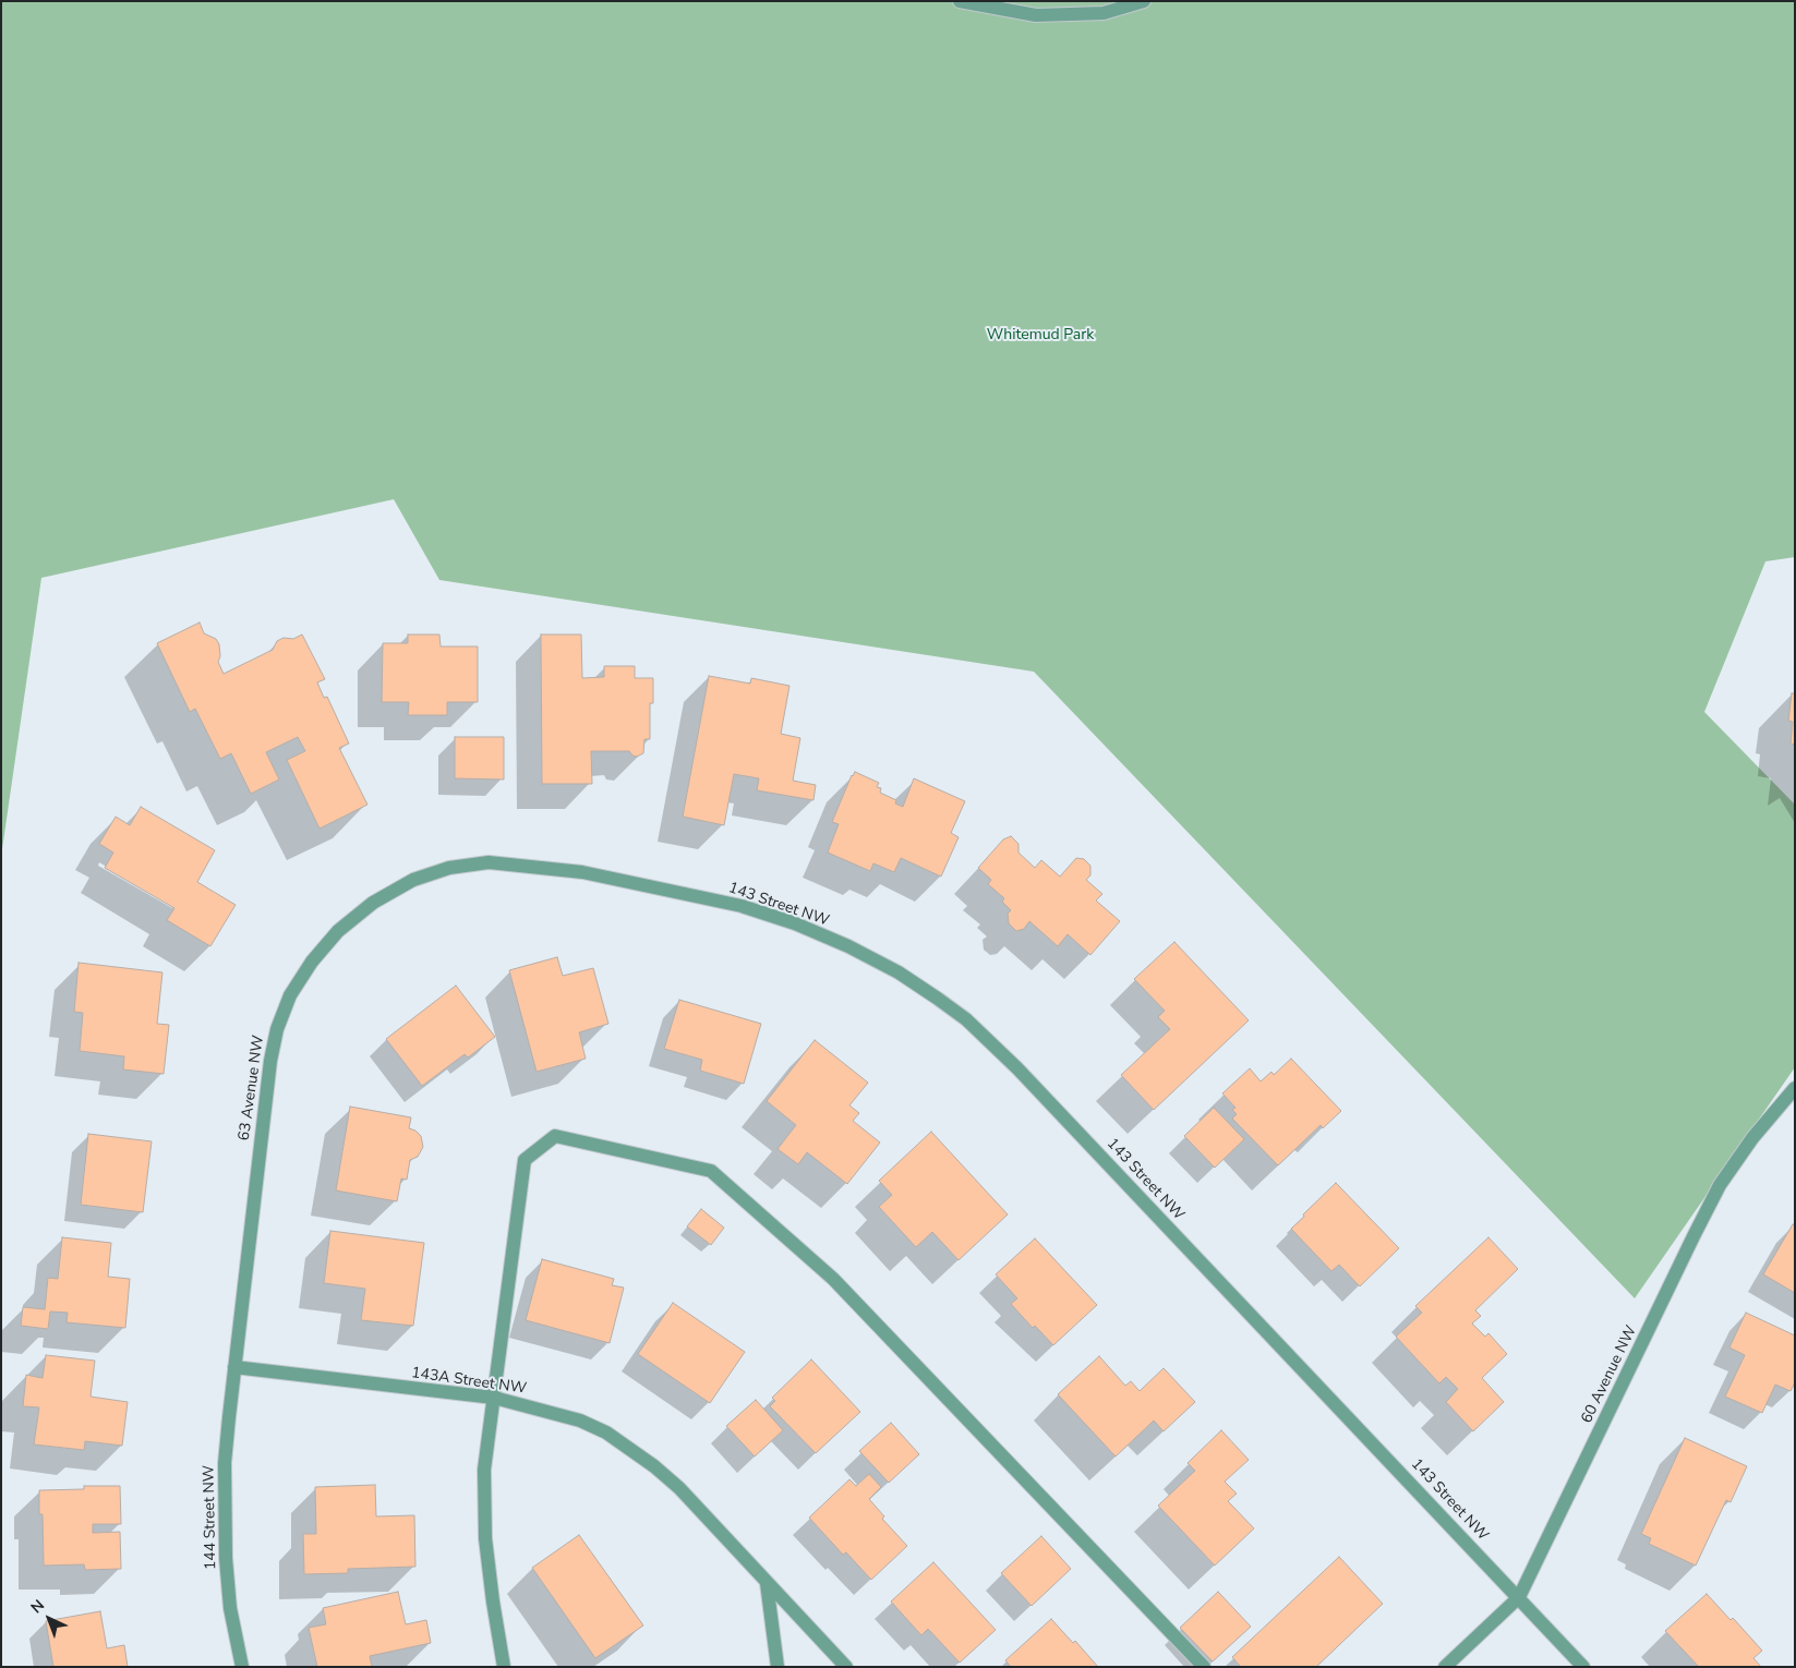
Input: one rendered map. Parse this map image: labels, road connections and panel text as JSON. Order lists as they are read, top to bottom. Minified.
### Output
{"streets":{"street":["143 Street NW","63 Avenue NW","60 Avenue NW","143A Street NW","144 Street NW"]},"crossings":[["143 Street NW","63 Avenue NW"],["143 Street NW","60 Avenue NW"],["63 Avenue NW","143A Street NW"],["63 Avenue NW","144 Street NW"],["143A Street NW","144 Street NW"]],"parks":["Whitemud Park"],"north":"top left"}
